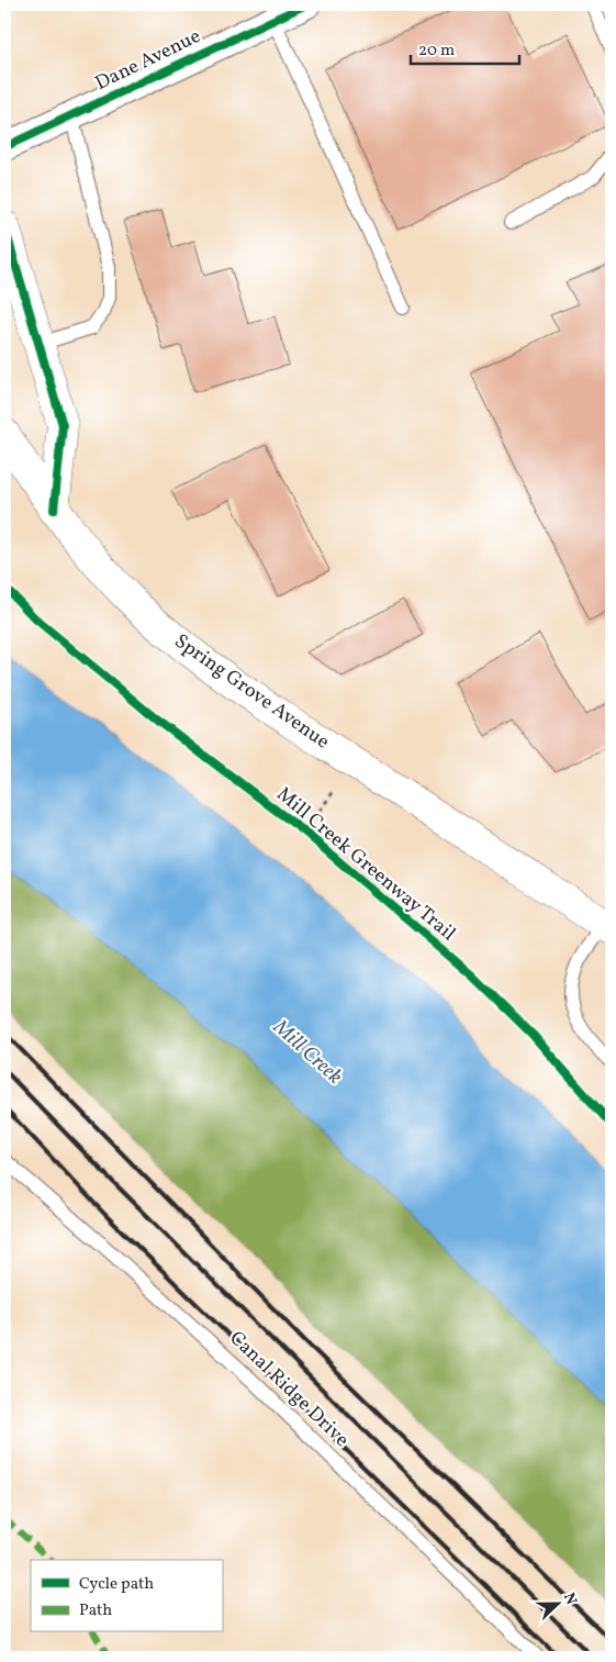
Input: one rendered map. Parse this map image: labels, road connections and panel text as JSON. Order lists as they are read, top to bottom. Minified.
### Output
{"streets":{"main road":["Spring Grove Avenue"],"street":["Dane Avenue"],"lane":["Canal Ridge Drive"],"cycle path":["Mill Creek Greenway Trail"]},"water":["Mill Creek"],"legend":["Cycle path","Path"],"scale_bar":"20 m","north":"right"}
